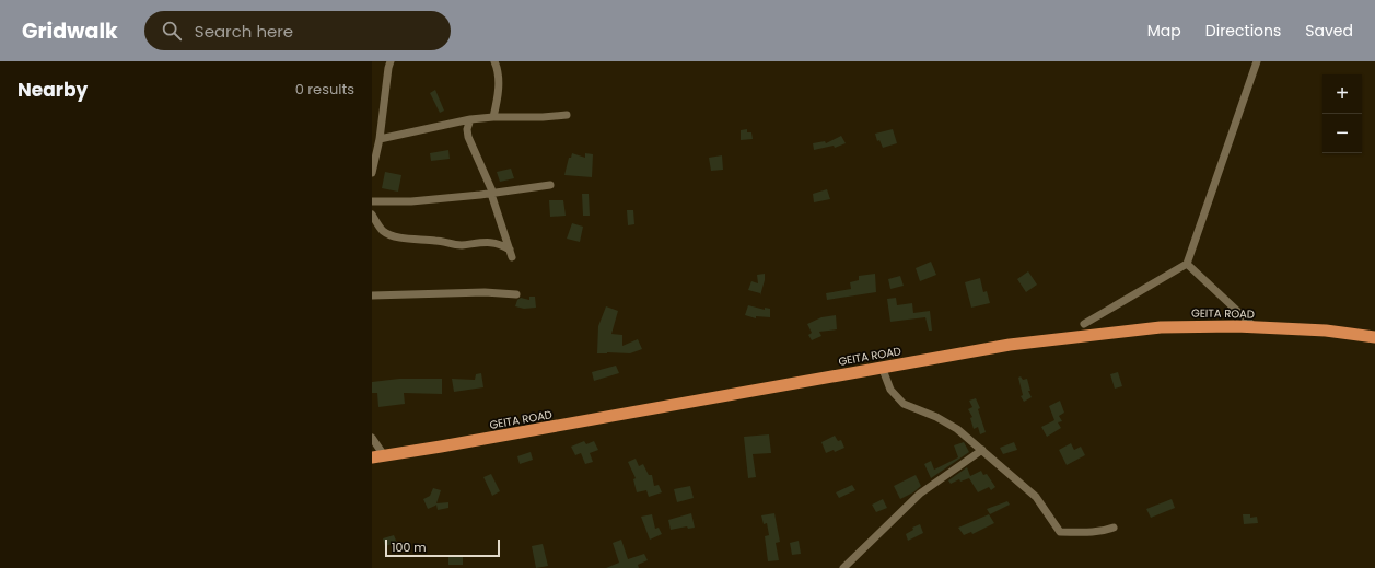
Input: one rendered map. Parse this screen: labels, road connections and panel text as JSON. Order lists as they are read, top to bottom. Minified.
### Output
{"streets":{"highway":["GEITA ROAD"]},"scale_bar":"100 m","page":{"header":"Gridwalk","search":"Search here","nav":["Map","Directions","Saved"],"heading":["Nearby","0 results"],"map_buttons":["+","−"],"scale":"100 m"}}
